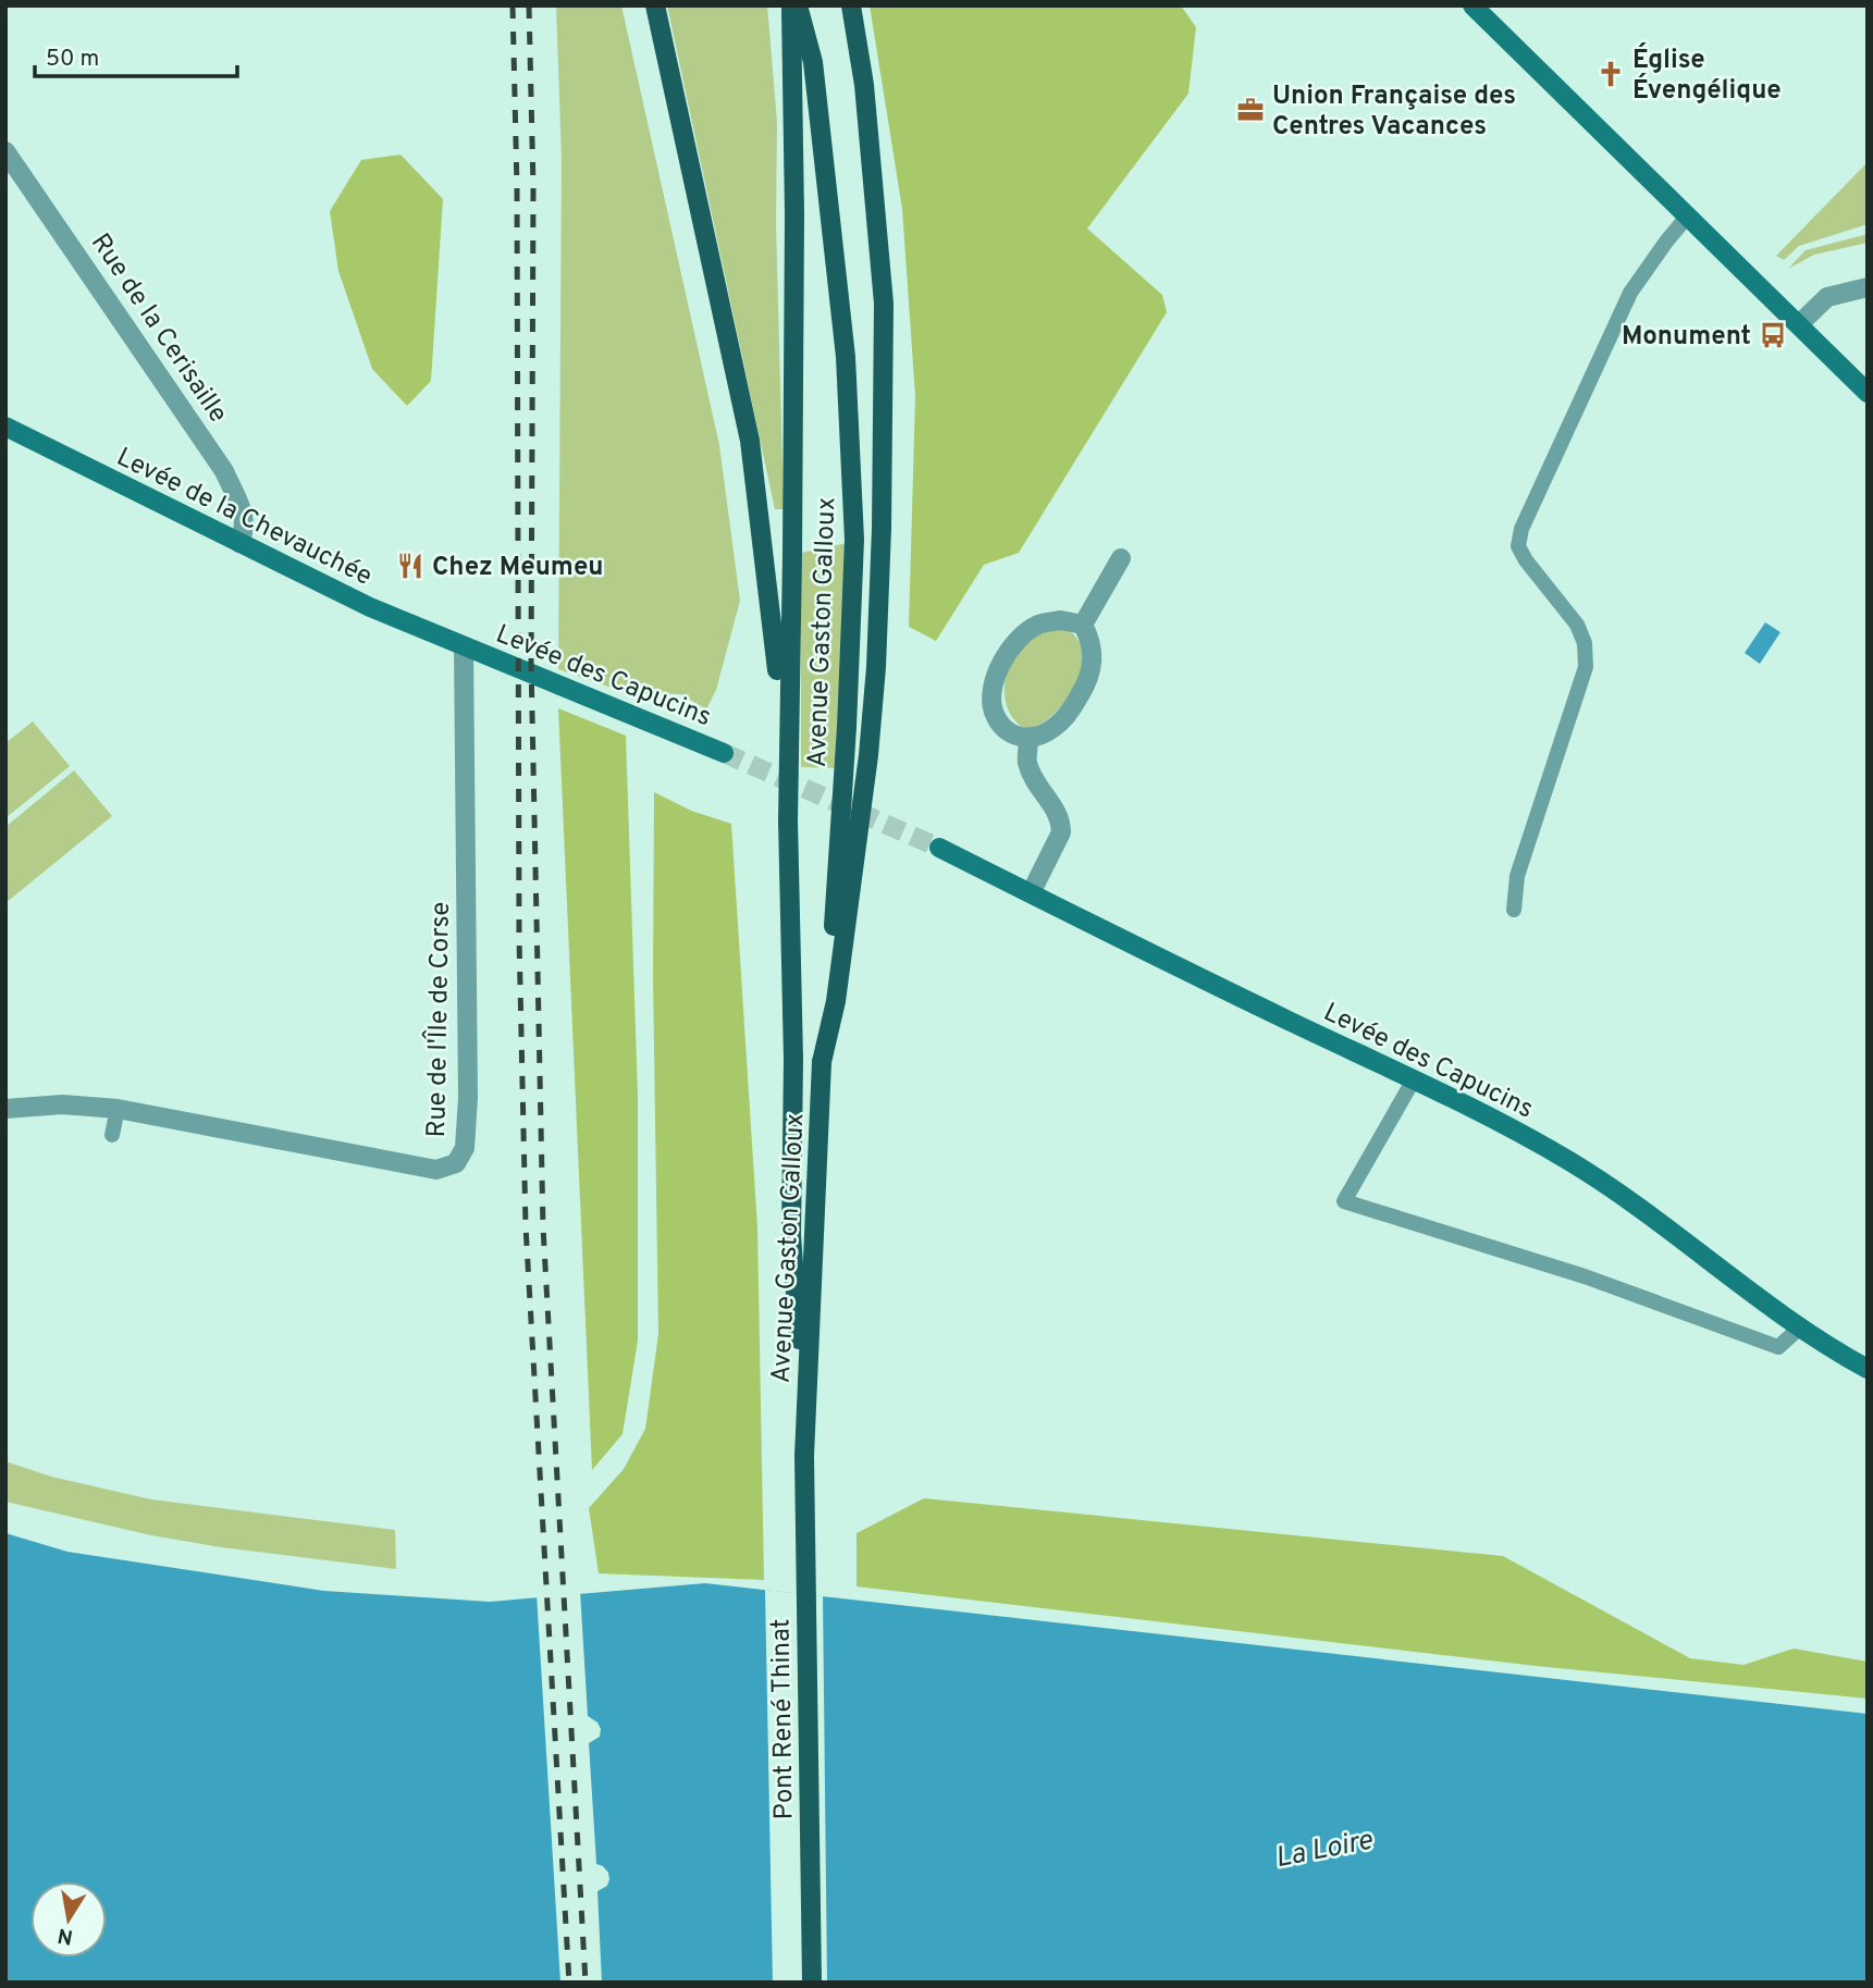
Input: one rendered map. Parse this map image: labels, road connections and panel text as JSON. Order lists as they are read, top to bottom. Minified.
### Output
{"streets":{"main road":["Avenue Gaston Galloux","Pont René Thinat"],"street":["Rue de la Cerisaille","Levée de la Chevauchée","Levée des Capucins","Rue de l'Île de Corse"]},"crossings":[["Rue de la Cerisaille","Levée de la Chevauchée"],["Levée de la Chevauchée","Levée des Capucins"],["Levée de la Chevauchée","Rue de l'Île de Corse"],["Avenue Gaston Galloux","Pont René Thinat"],["Levée des Capucins","Rue de l'Île de Corse"]],"water":["La Loire"],"places":{"church":["Église Évengélique"],"office":["Union Française des Centres Vacances"],"bus stop":["Monument"],"restaurant":["Chez Meumeu"]},"scale_bar":"50 m","north":"bottom"}
